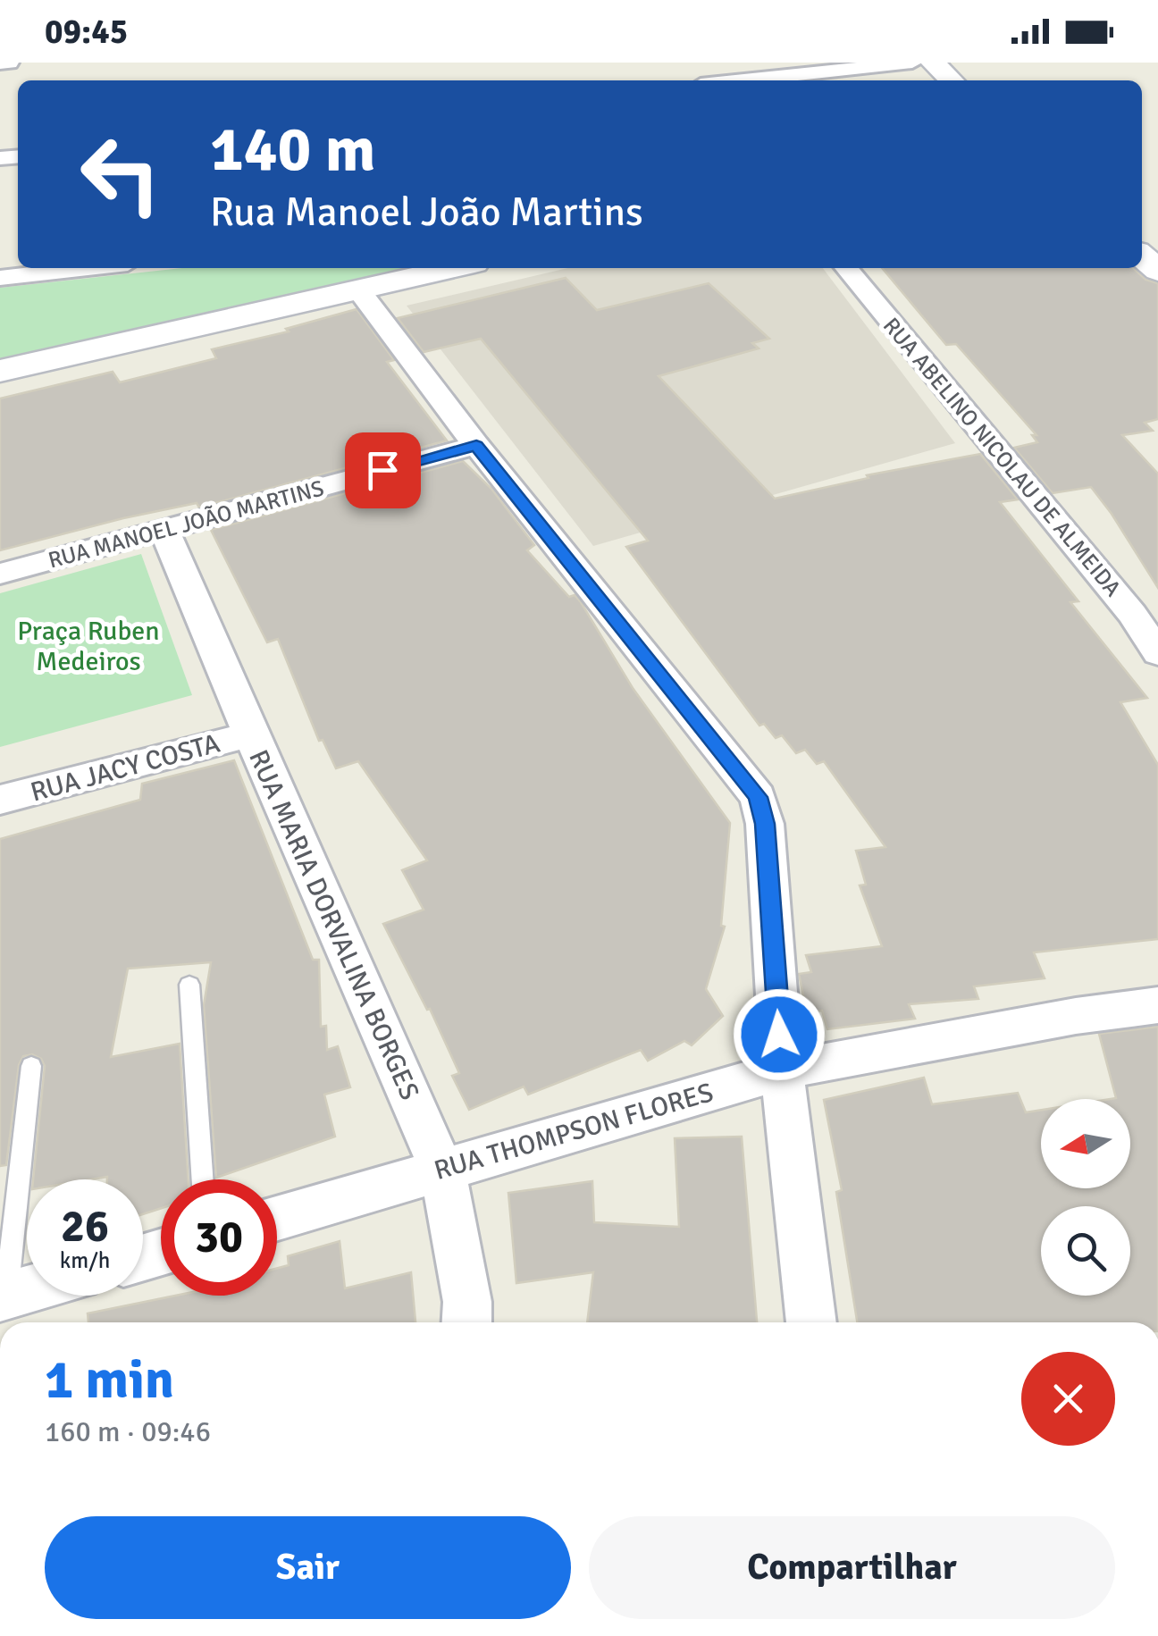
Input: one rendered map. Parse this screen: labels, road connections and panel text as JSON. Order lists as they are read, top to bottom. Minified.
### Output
{"streets":{"street":["RUA ABELINO NICOLAU DE ALMEIDA","RUA MANOEL JOÃO MARTINS","RUA JACY COSTA","RUA MARIA DORVALINA BORGES","RUA THOMPSON FLORES"]},"crossings":[["RUA MANOEL JOÃO MARTINS","RUA MARIA DORVALINA BORGES"],["RUA JACY COSTA","RUA MARIA DORVALINA BORGES"],["RUA MARIA DORVALINA BORGES","RUA THOMPSON FLORES"]],"parks":["Praça Ruben Medeiros"],"north":"left","page":{"status":"09:45","turn":["140 m","Rua Manoel João Martins"],"speed":"26 km/h","limit":"30","heading":["1 min","160 m · 09:46"],"buttons":["Sair","Compartilhar"]}}
